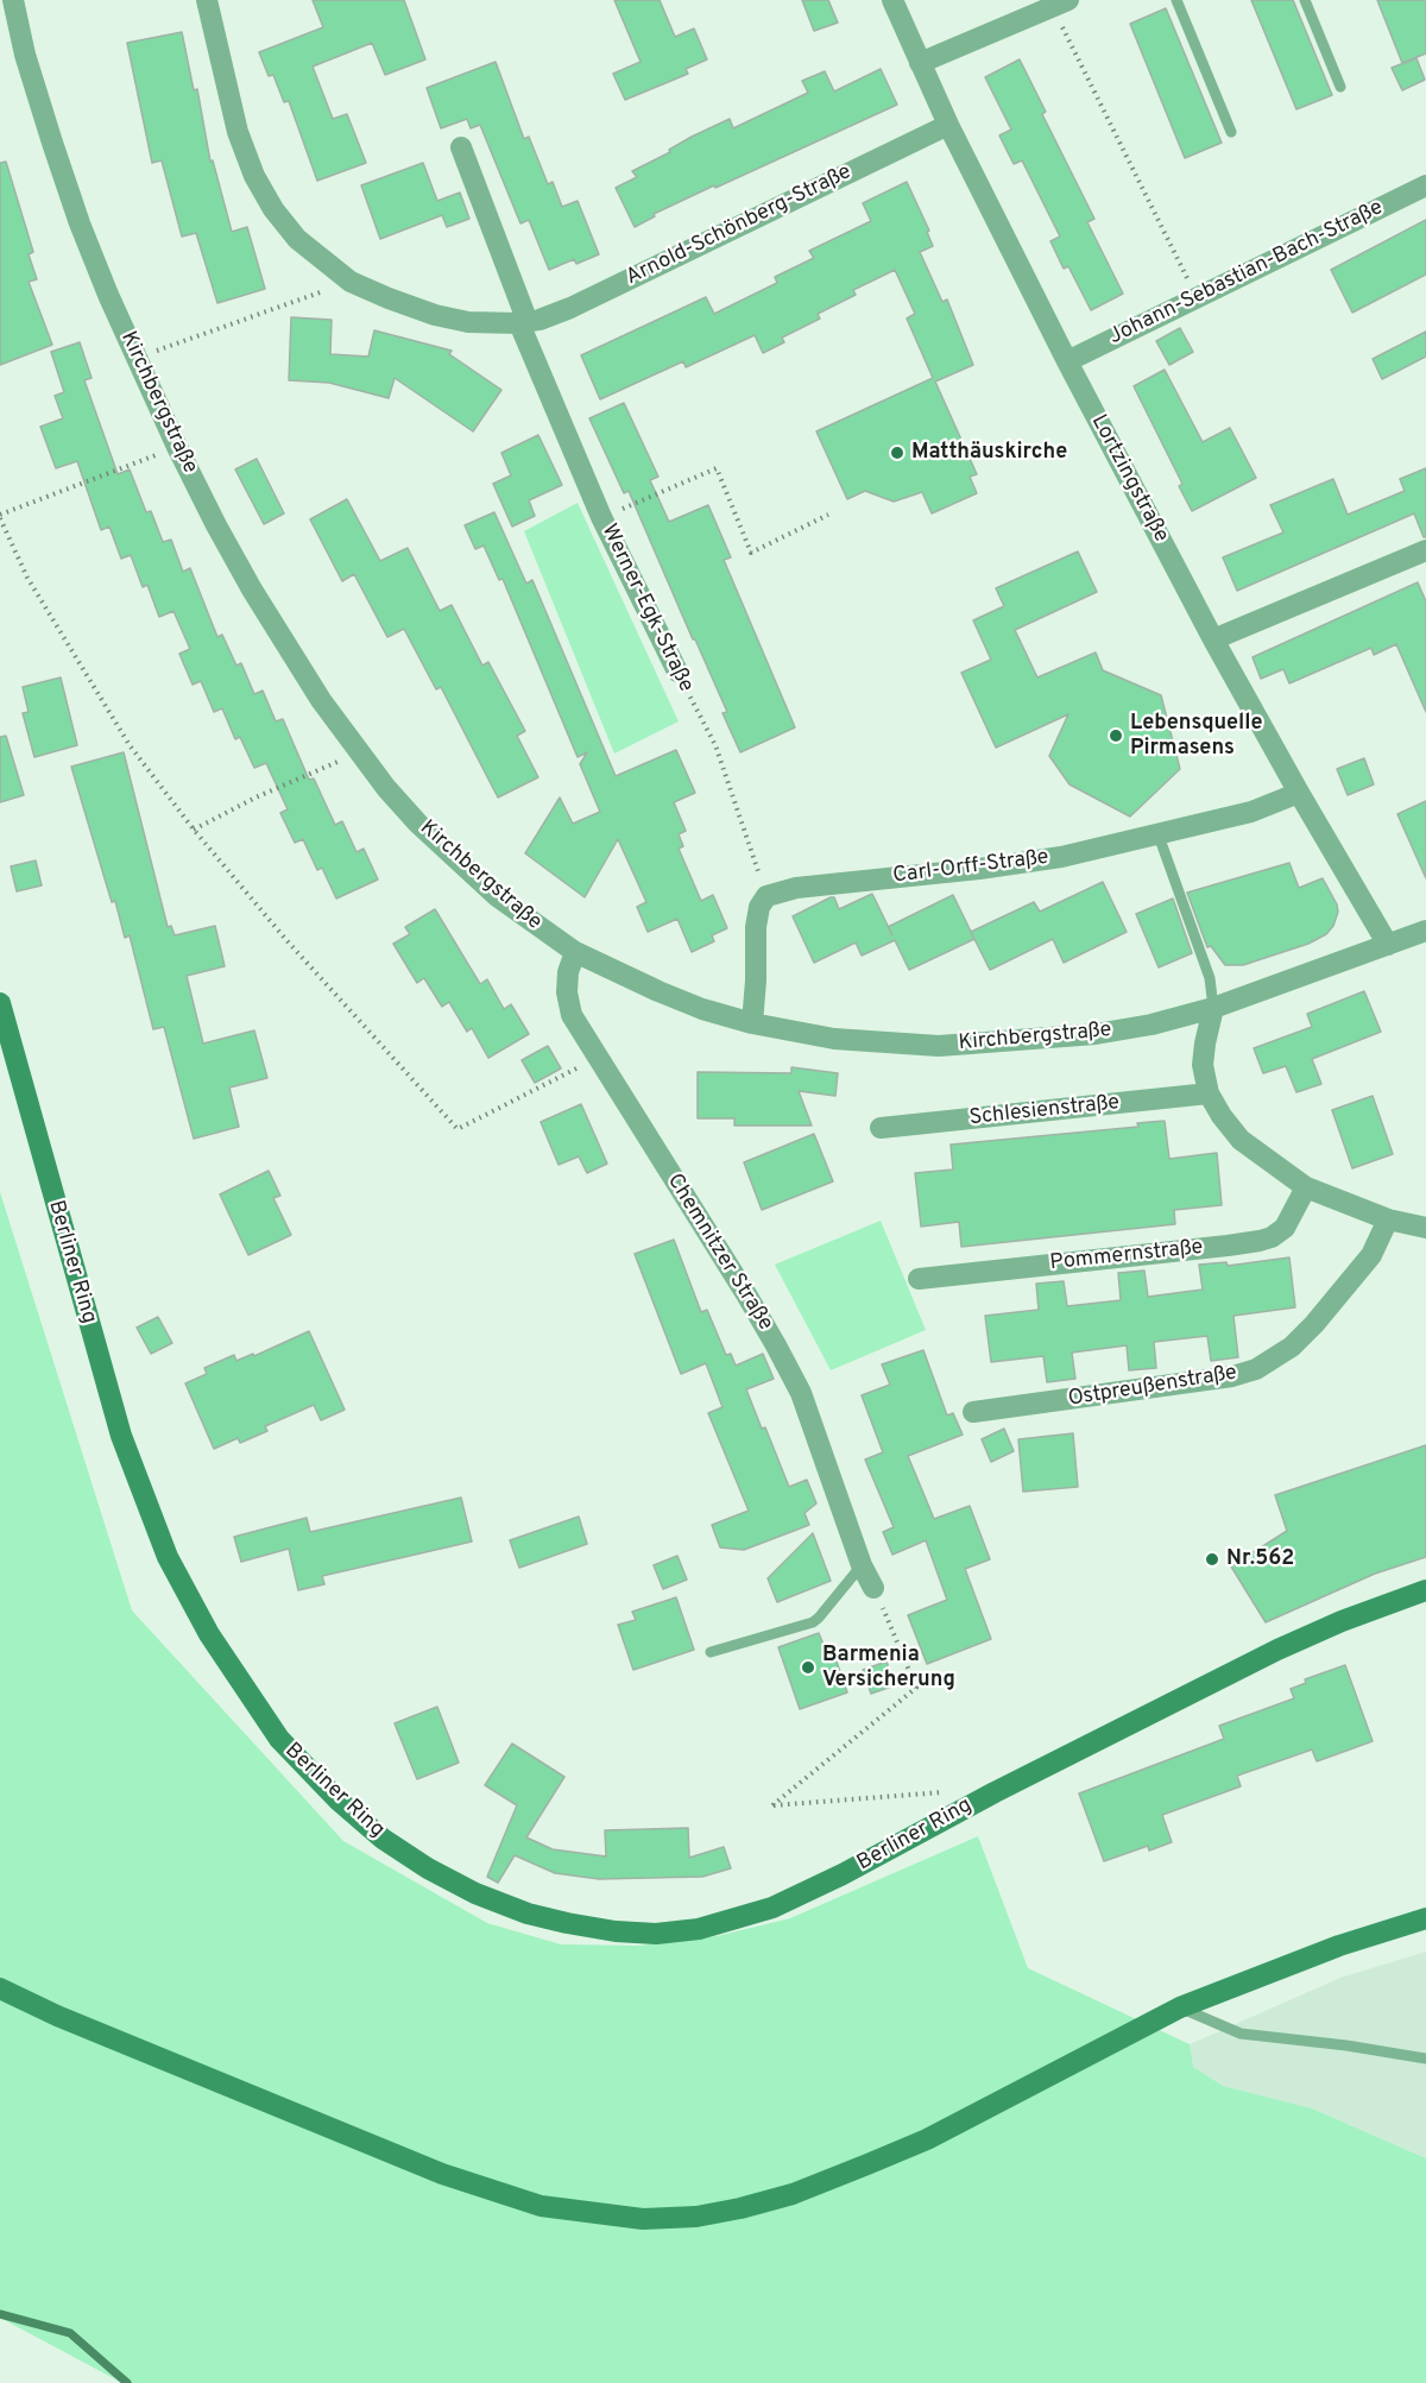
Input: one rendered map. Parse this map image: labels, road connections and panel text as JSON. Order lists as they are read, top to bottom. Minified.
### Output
{"streets":{"street":["Arnold-Schönberg-Straße","Johann-Sebastian-Bach-Straße","Kirchbergstraße","Lortzingstraße","Werner-Egk-Straße","Carl-Orff-Straße","Schlesienstraße","Chemnitzer Straße","Pommernstraße","Berliner Ring","Ostpreußenstraße"]},"crossings":[["Arnold-Schönberg-Straße","Lortzingstraße"],["Arnold-Schönberg-Straße","Werner-Egk-Straße"],["Johann-Sebastian-Bach-Straße","Lortzingstraße"],["Kirchbergstraße","Lortzingstraße"],["Kirchbergstraße","Chemnitzer Straße"],["Lortzingstraße","Carl-Orff-Straße"],["Werner-Egk-Straße","Carl-Orff-Straße"]],"places":["Matthäuskirche","Lebensquelle Pirmasens","Nr.562","Barmenia Versicherung"]}
